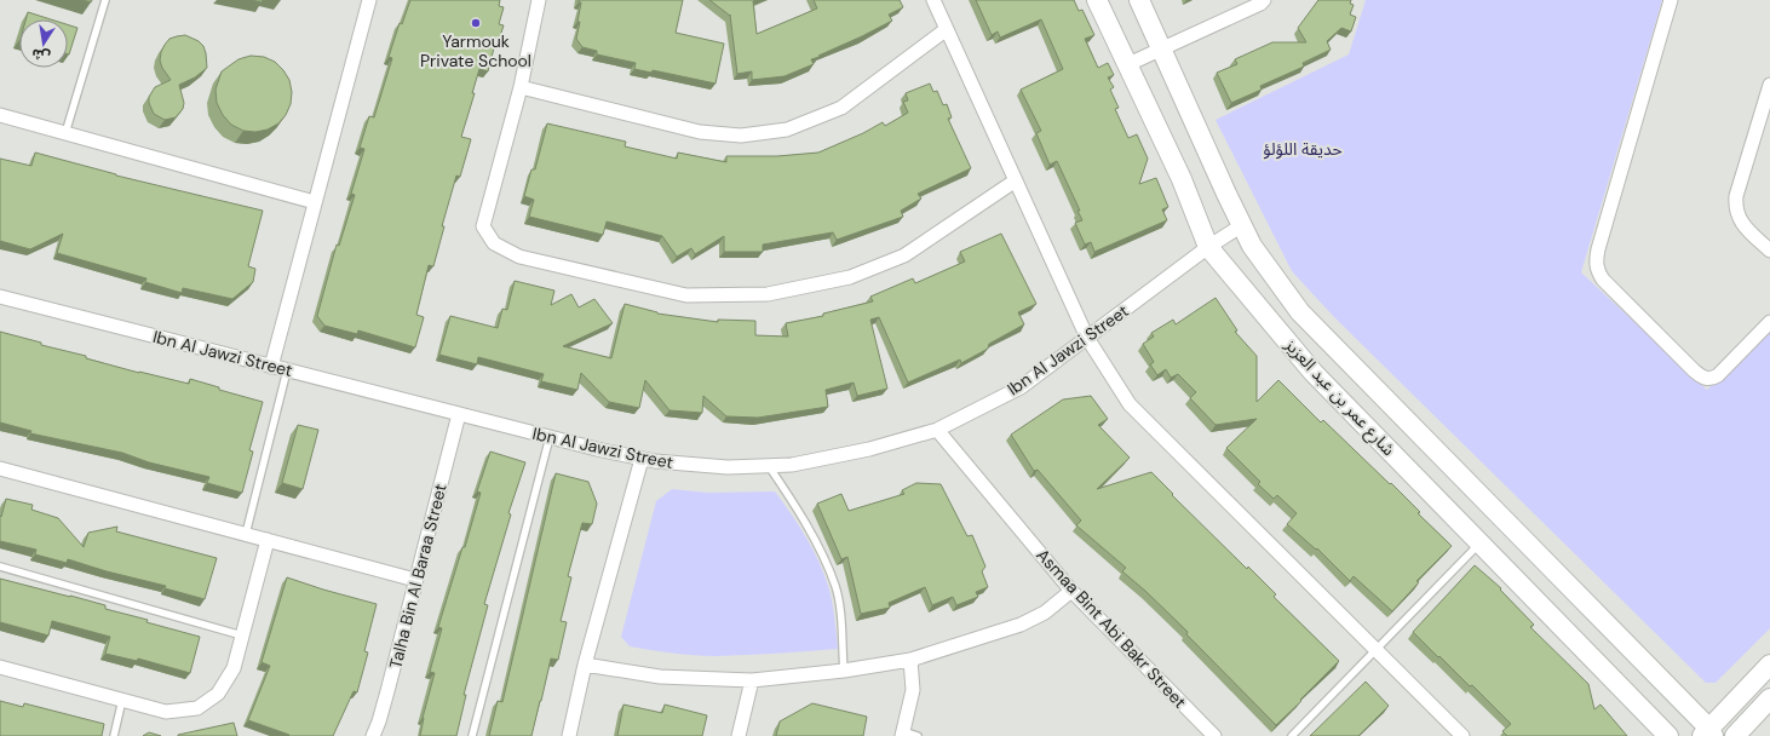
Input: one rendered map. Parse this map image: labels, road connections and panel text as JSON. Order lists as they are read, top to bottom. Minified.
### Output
{"streets":{"street":["Ibn Al Jawzi Street","شارع عمر بن عبد العزيز","Talha Bin Al Baraa Street","Asmaa Bint Abi Bakr Street"]},"crossings":[["Ibn Al Jawzi Street","شارع عمر بن عبد العزيز"],["Ibn Al Jawzi Street","Talha Bin Al Baraa Street"],["Ibn Al Jawzi Street","Asmaa Bint Abi Bakr Street"]],"parks":["حديقة اللؤلؤ"],"places":["Yarmouk Private School"],"north":"bottom"}
